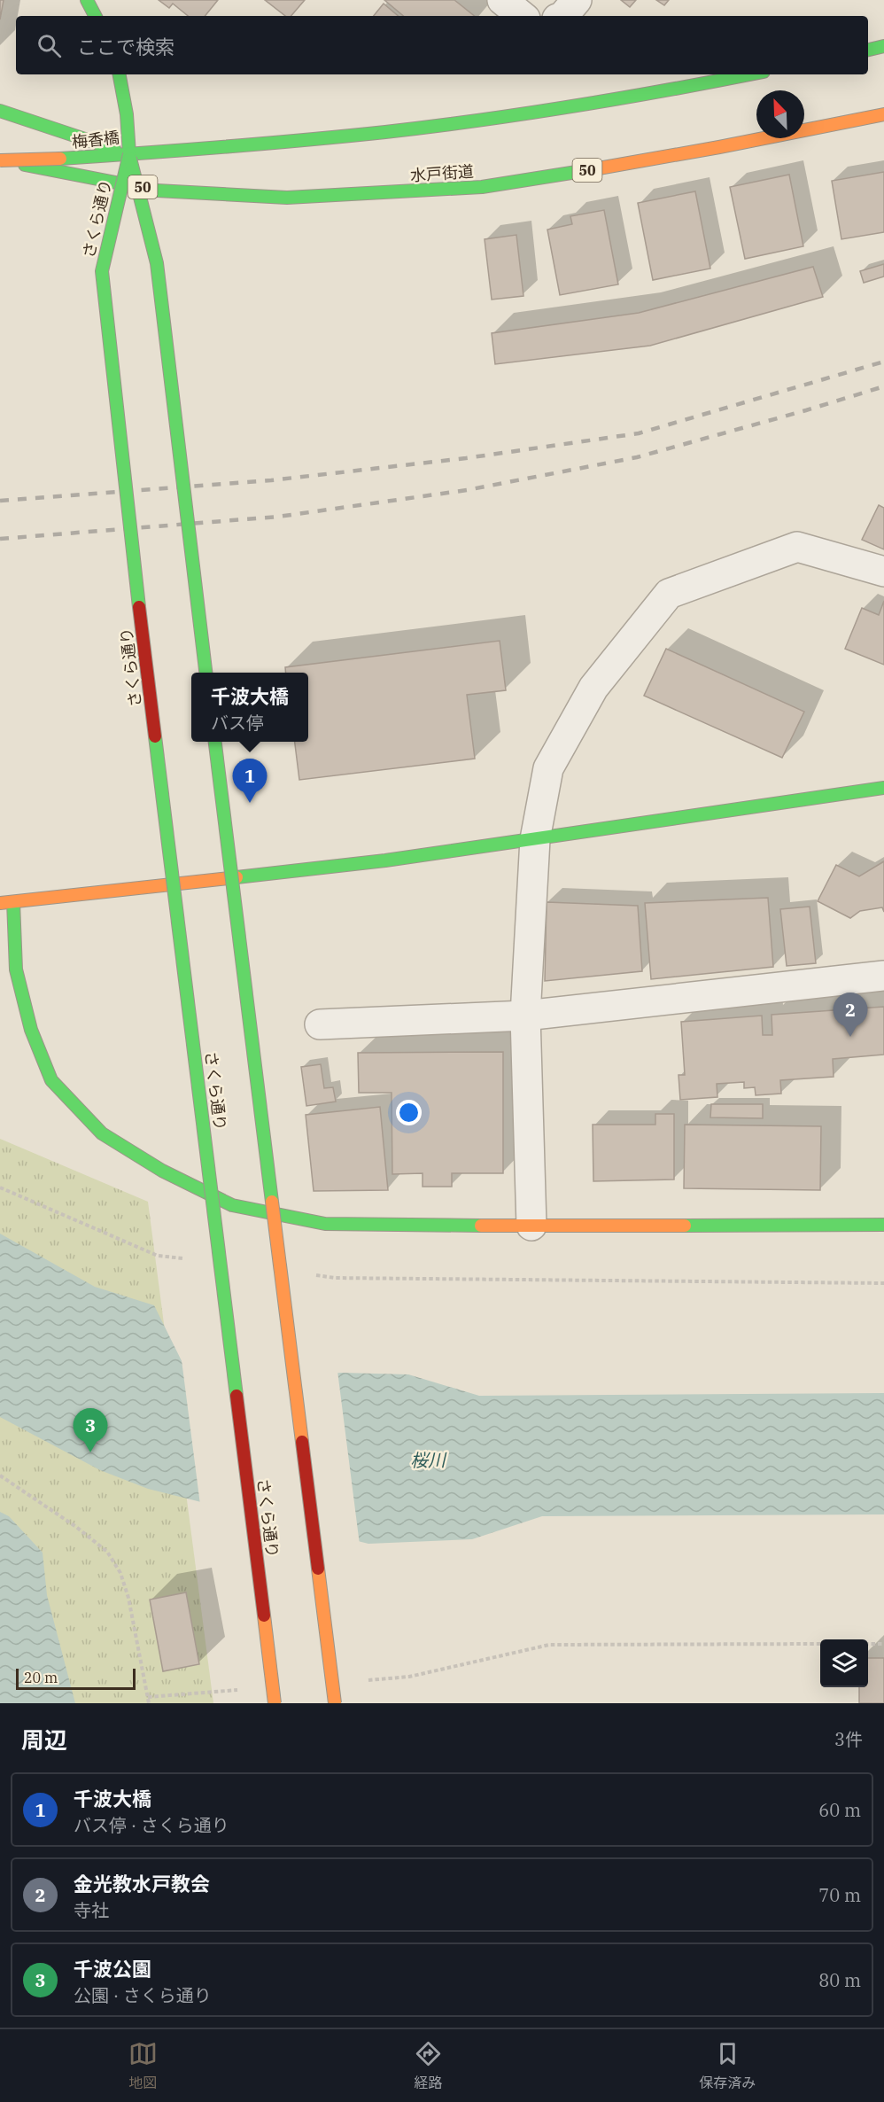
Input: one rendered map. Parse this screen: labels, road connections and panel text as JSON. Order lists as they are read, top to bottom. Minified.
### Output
{"streets":{"street":["梅香橋","50","水戸街道","さくら通り"]},"crossings":[["梅香橋","水戸街道"],["梅香橋","さくら通り"]],"water":["桜川"],"scale_bar":"20 m","north":"top left","page":{"search":"ここで検索","popup":["千波大橋","バス停"],"pins":["1","2","3"],"scale":"20 m","heading":["周辺","3件"],"list":[{"mark":"1","name":"千波大橋","note":"バス停 · さくら通り","value":"60 m"},{"mark":"2","name":"金光教水戸教会","note":"寺社","value":"70 m"},{"mark":"3","name":"千波公園","note":"公園 · さくら通り","value":"80 m"}],"nav":["地図","経路","保存済み"]}}
